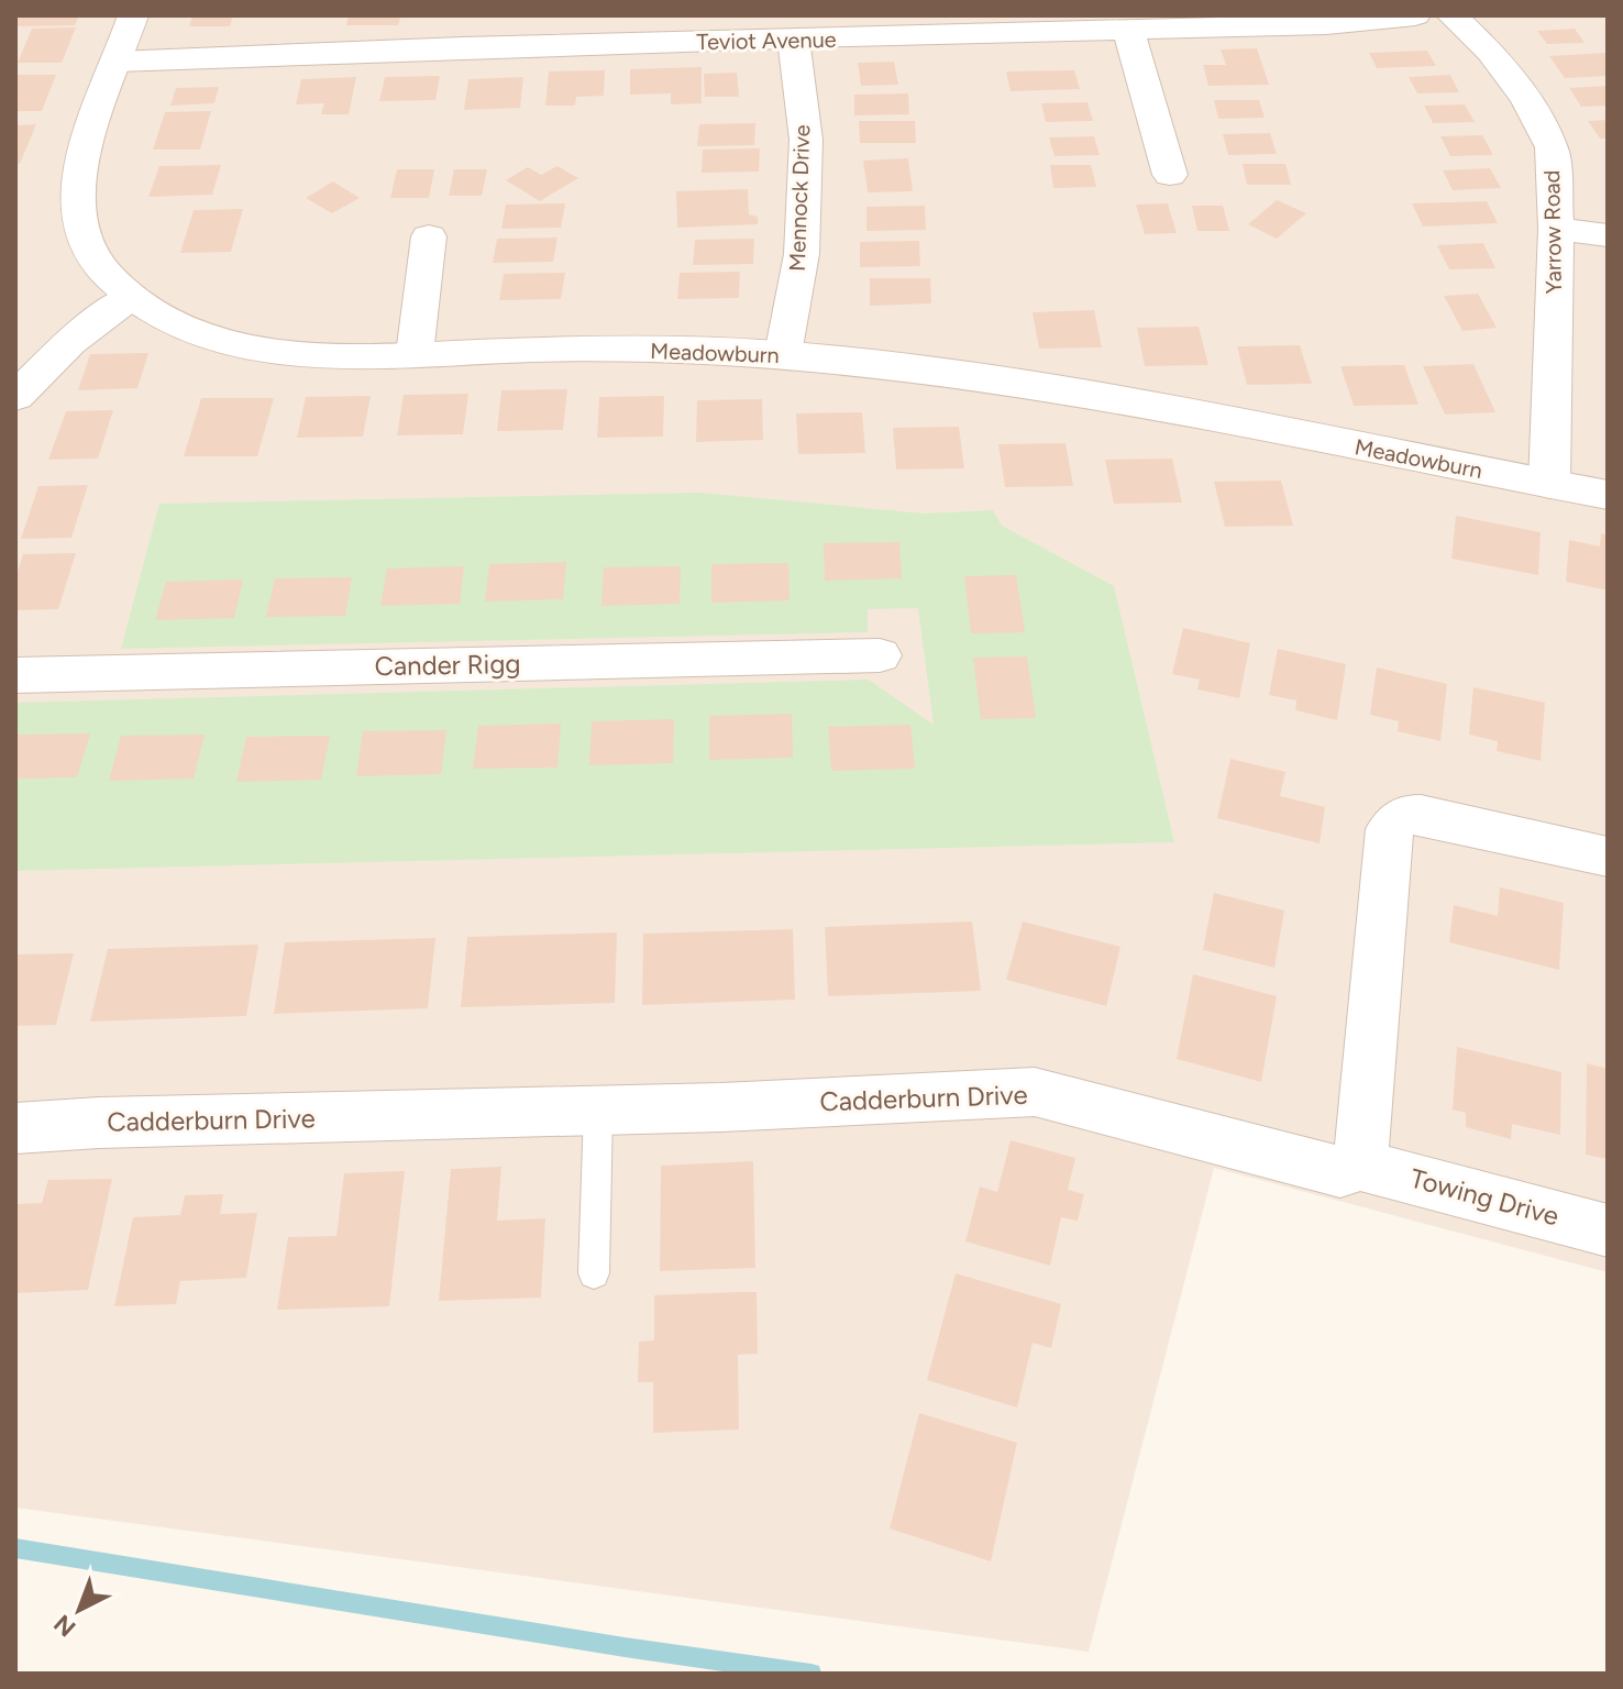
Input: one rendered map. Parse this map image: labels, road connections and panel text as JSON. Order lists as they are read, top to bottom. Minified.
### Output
{"streets":{"street":["Teviot Avenue","Mennock Drive","Yarrow Road","Meadowburn","Cander Rigg","Cadderburn Drive","Towing Drive"]},"crossings":[["Teviot Avenue","Mennock Drive"],["Teviot Avenue","Meadowburn"],["Mennock Drive","Meadowburn"],["Yarrow Road","Meadowburn"],["Cadderburn Drive","Towing Drive"]],"north":"bottom left"}
